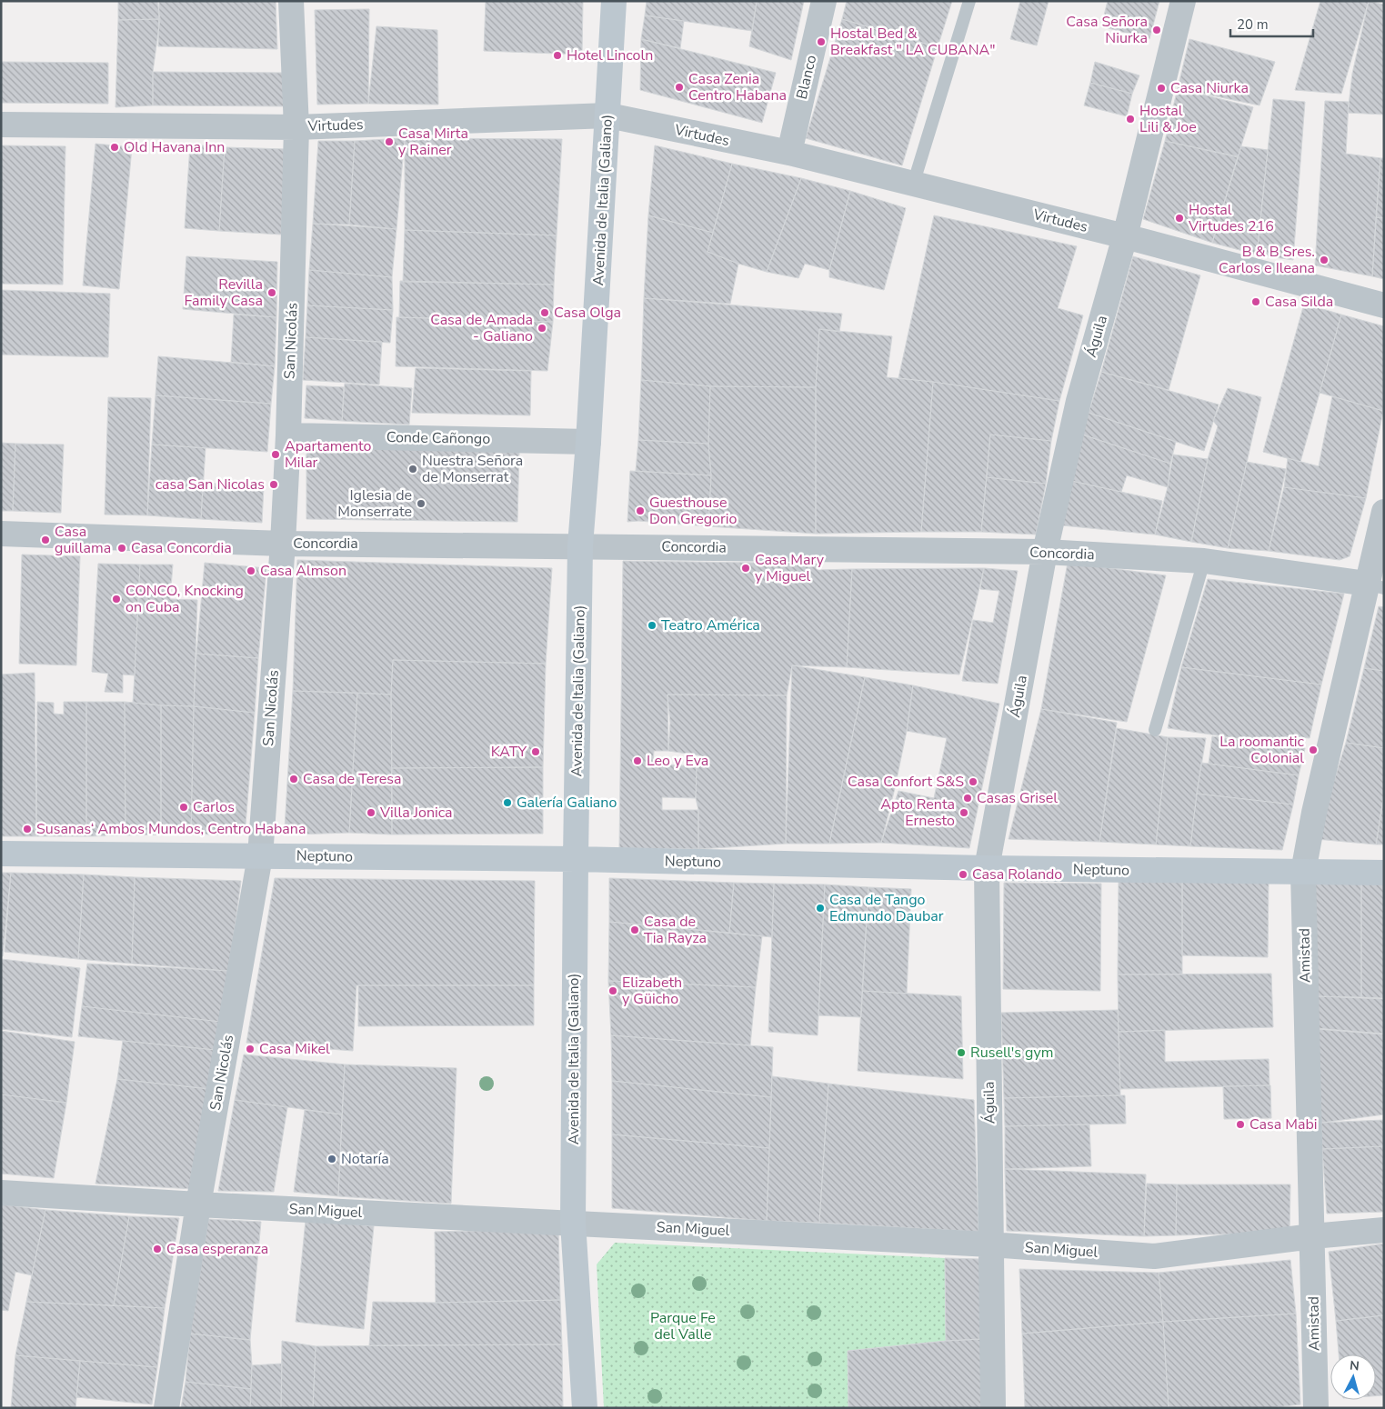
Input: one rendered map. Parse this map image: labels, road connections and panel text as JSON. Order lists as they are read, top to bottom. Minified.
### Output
{"streets":{"main road":["Avenida de Italia (Galiano)","Neptuno"],"street":["Blanco","Virtudes","Águila","San Nicolás","Conde Cañongo","Concordia","Amistad","San Miguel"]},"crossings":[["Blanco","Virtudes"],["Virtudes","Avenida de Italia (Galiano)"],["Virtudes","Águila"],["Virtudes","San Nicolás"],["Avenida de Italia (Galiano)","Conde Cañongo"],["Avenida de Italia (Galiano)","Concordia"],["Avenida de Italia (Galiano)","Neptuno"],["Avenida de Italia (Galiano)","San Miguel"],["Águila","Concordia"],["Águila","Neptuno"],["Águila","San Miguel"],["San Nicolás","Conde Cañongo"],["San Nicolás","Concordia"],["San Nicolás","Neptuno"],["San Nicolás","San Miguel"],["Concordia","Amistad"],["Neptuno","Amistad"],["Amistad","San Miguel"]],"parks":["Parque Fe del Valle"],"places":["Casa Señora Niurka","Hostal Bed & Breakfast \" LA CUBANA\"","Hotel Lincoln","Casa Zenia Centro Habana","Casa Niurka","Hostal Lili & Joe","Casa Mirta y Rainer","Old Havana Inn","Hostal Virtudes 216","B & B Sres. Carlos e Ileana","Revilla Family Casa","Casa Silda","Casa Olga","Casa de Amada - Galiano","Apartamento Milar","Nuestra Señora de Monserrat","casa San Nicolas","Iglesia de Monserrate","Guesthouse Don Gregorio","Casa guillama","Casa Concordia","Casa Mary y Miguel","Casa Almson","CONCO, Knocking on Cuba","Teatro América","La roomantic Colonial","KATY","Leo y Eva","Casa de Teresa","Casa Confort S&S","Casas Grisel","Galería Galiano","Carlos","Villa Jonica","Apto Renta Ernesto","Susanas‘ Ambos Mundos, Centro Habana","Casa Rolando","Casa de Tango Edmundo Daubar","Casa de Tia Rayza","Elizabeth y Güicho","Casa Mikel","Rusell's gym","Casa Mabi","Notaría","Casa esperanza"],"scale_bar":"20 m","north":"top"}
